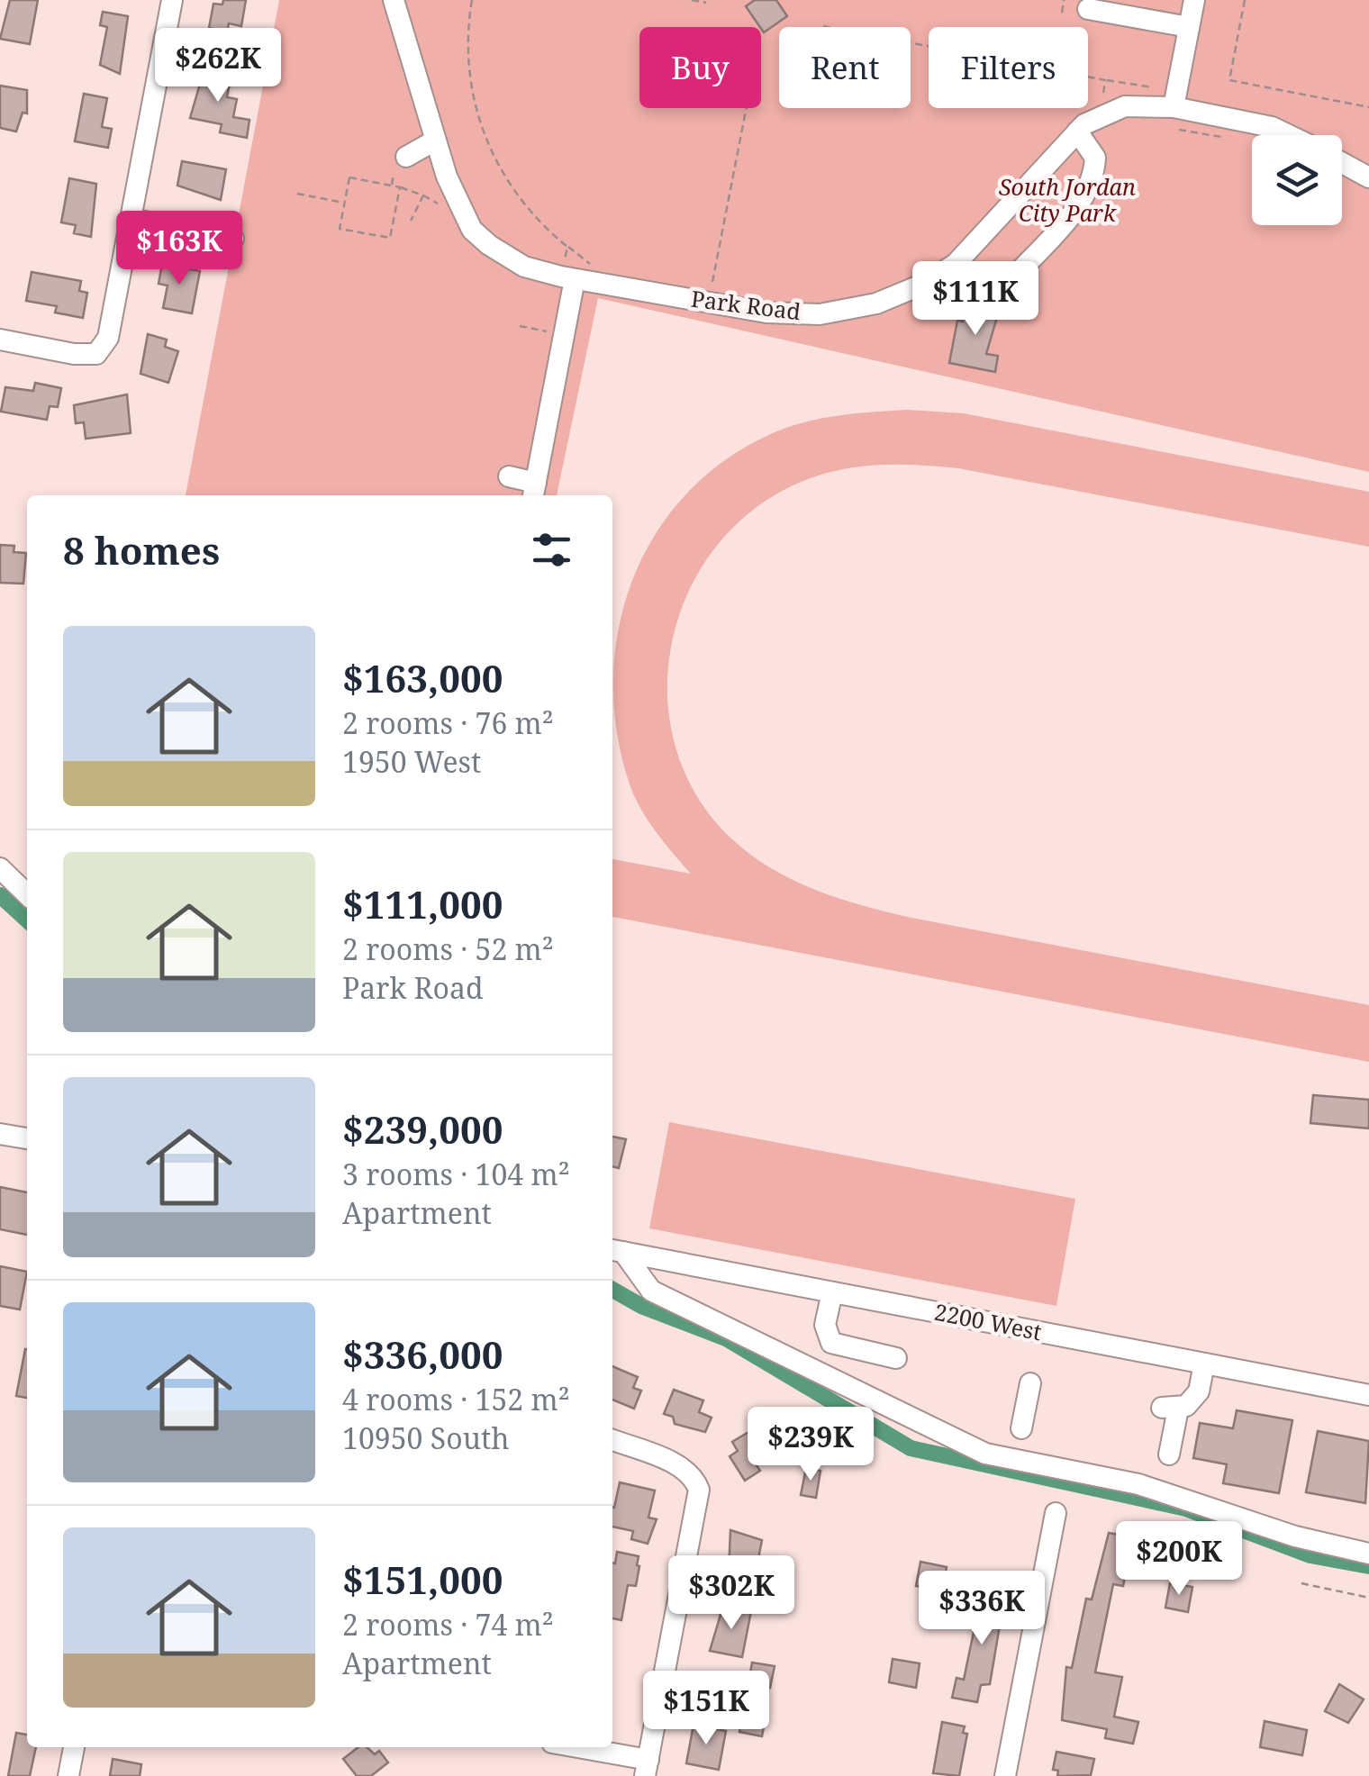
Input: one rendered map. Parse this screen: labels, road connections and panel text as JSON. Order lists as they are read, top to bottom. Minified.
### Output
{"streets":{"street":["Park Road","2200 West"]},"parks":["South Jordan City Park"],"page":{"chip":["Buy","Rent","Filters"],"price":["$262K","$163K","$111K","$239K","$200K","$302K","$336K","$151K"],"heading":"8 homes","list":[{"name":"$163,000","note":"2 rooms · 76 m² · 1950 West"},{"name":"$111,000","note":"2 rooms · 52 m² · Park Road"},{"name":"$239,000","note":"3 rooms · 104 m² · Apartment"},{"name":"$336,000","note":"4 rooms · 152 m² · 10950 South"},{"name":"$151,000","note":"2 rooms · 74 m² · Apartment"}]}}
